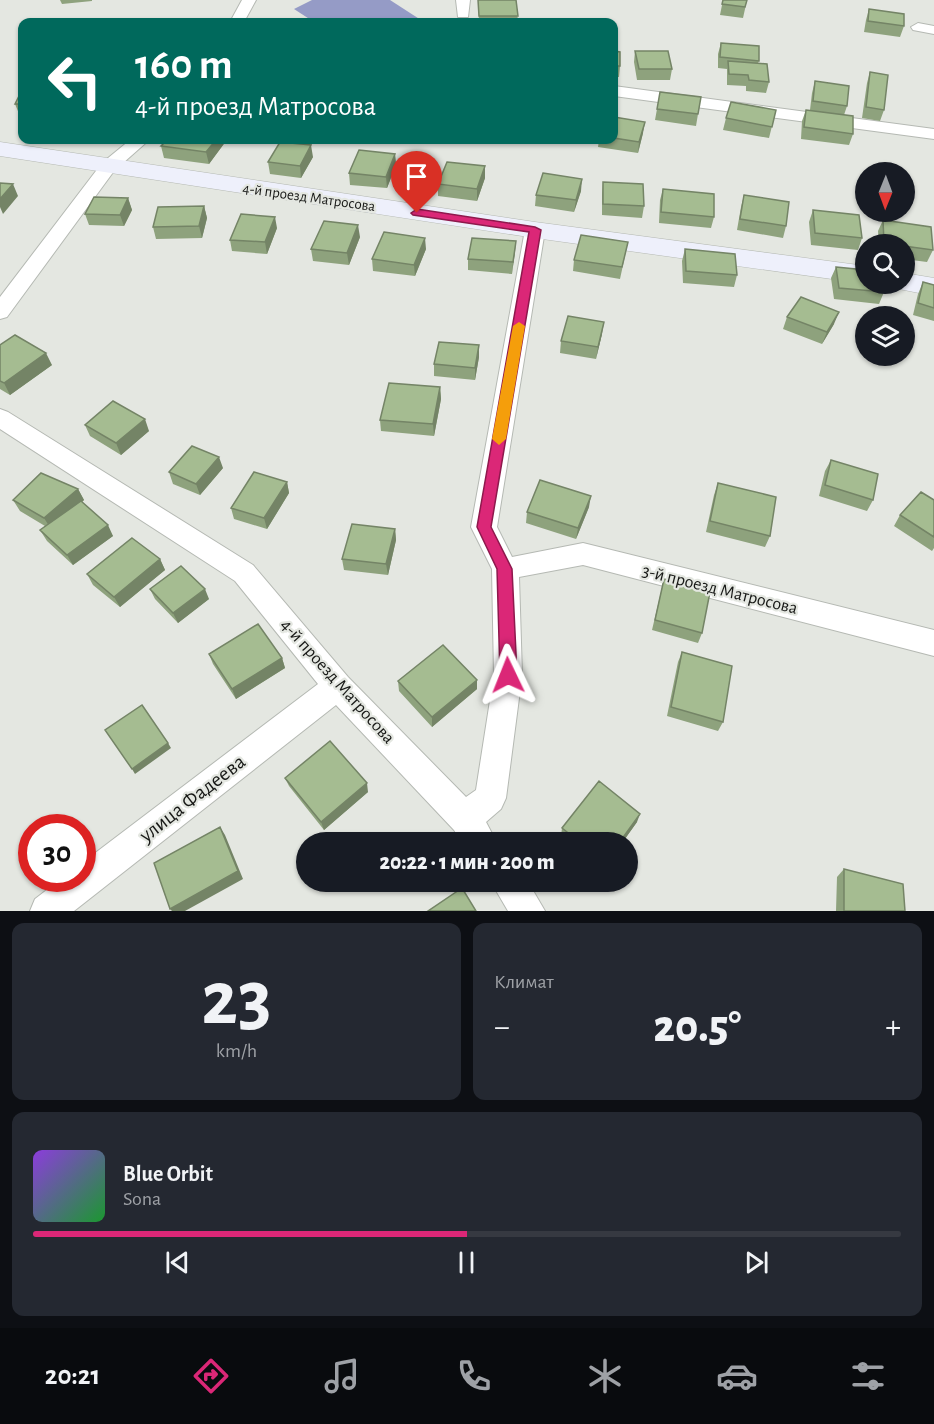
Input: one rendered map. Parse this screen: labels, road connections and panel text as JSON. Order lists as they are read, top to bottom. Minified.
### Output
{"streets":{"street":["4-й проезд Матросова","3-й проезд Матросова","улица Фадеева"]},"crossings":[["4-й проезд Матросова","улица Фадеева"]],"north":"bottom","page":{"turn":["160 m","4-й проезд Матросова"],"limit":"30","trip":"20:22 · 1 мин · 200 m","tile":[["23","km/h"],"Климат"],"heat":["−","20.5°","+"],"song":["Blue Orbit","Sona"],"tabs":"20:21"}}
